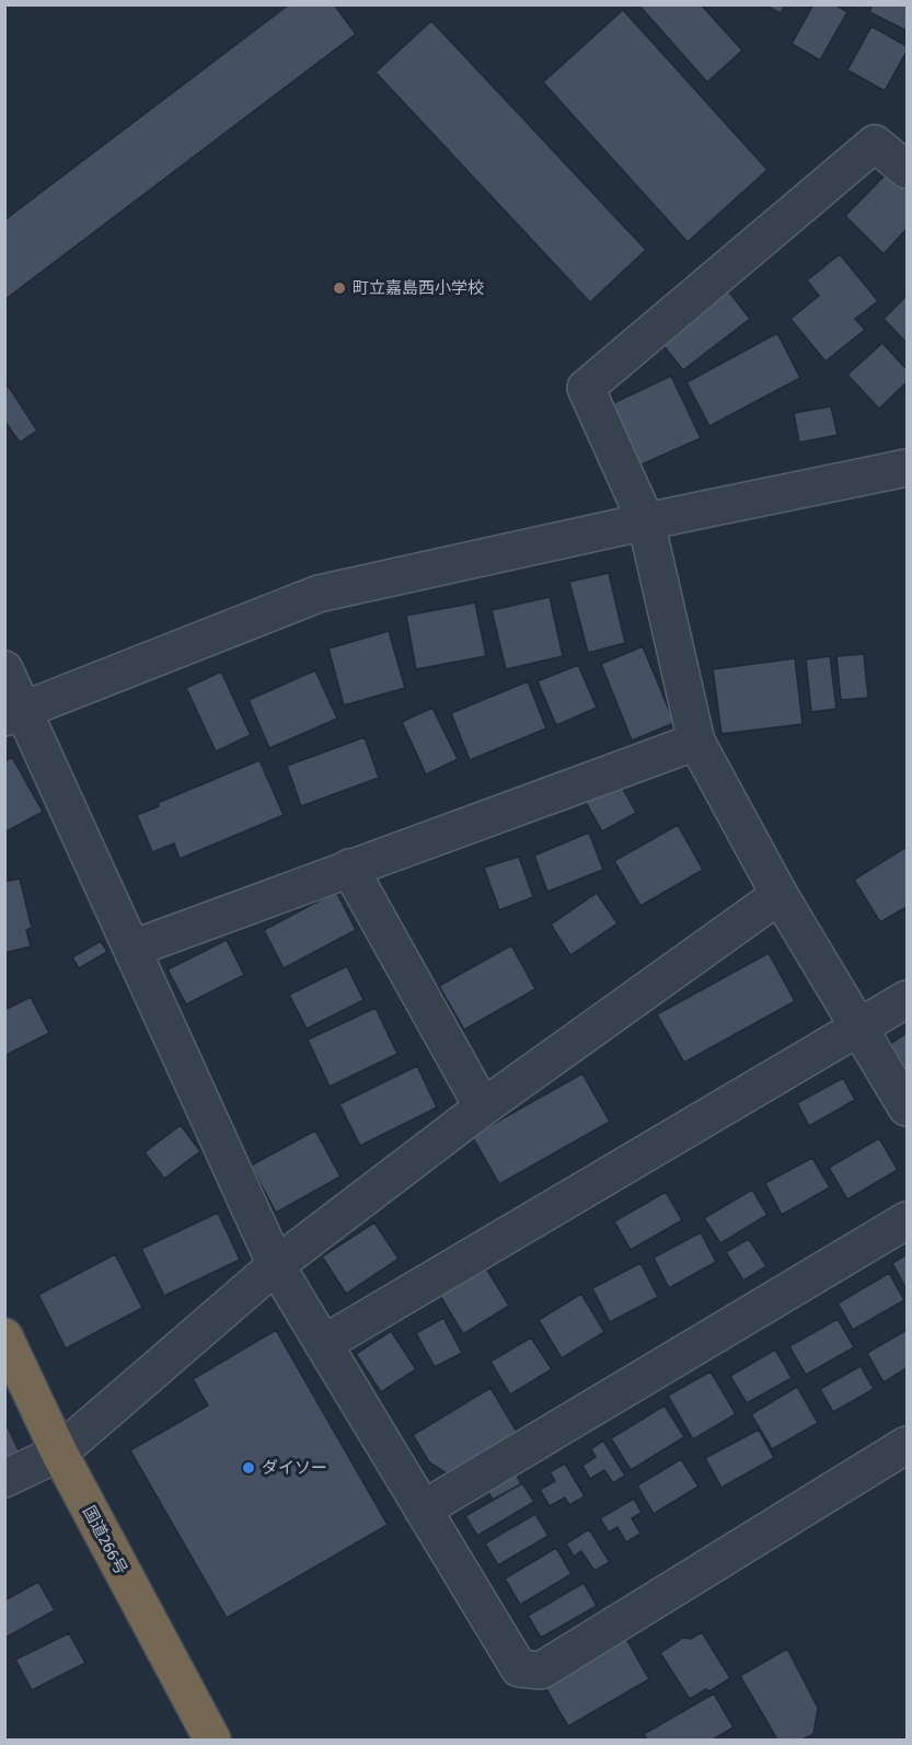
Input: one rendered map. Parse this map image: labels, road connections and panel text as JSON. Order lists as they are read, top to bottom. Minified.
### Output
{"streets":{"highway":["国道266号"]},"places":["町立嘉島西小学校","ダイソー"]}
